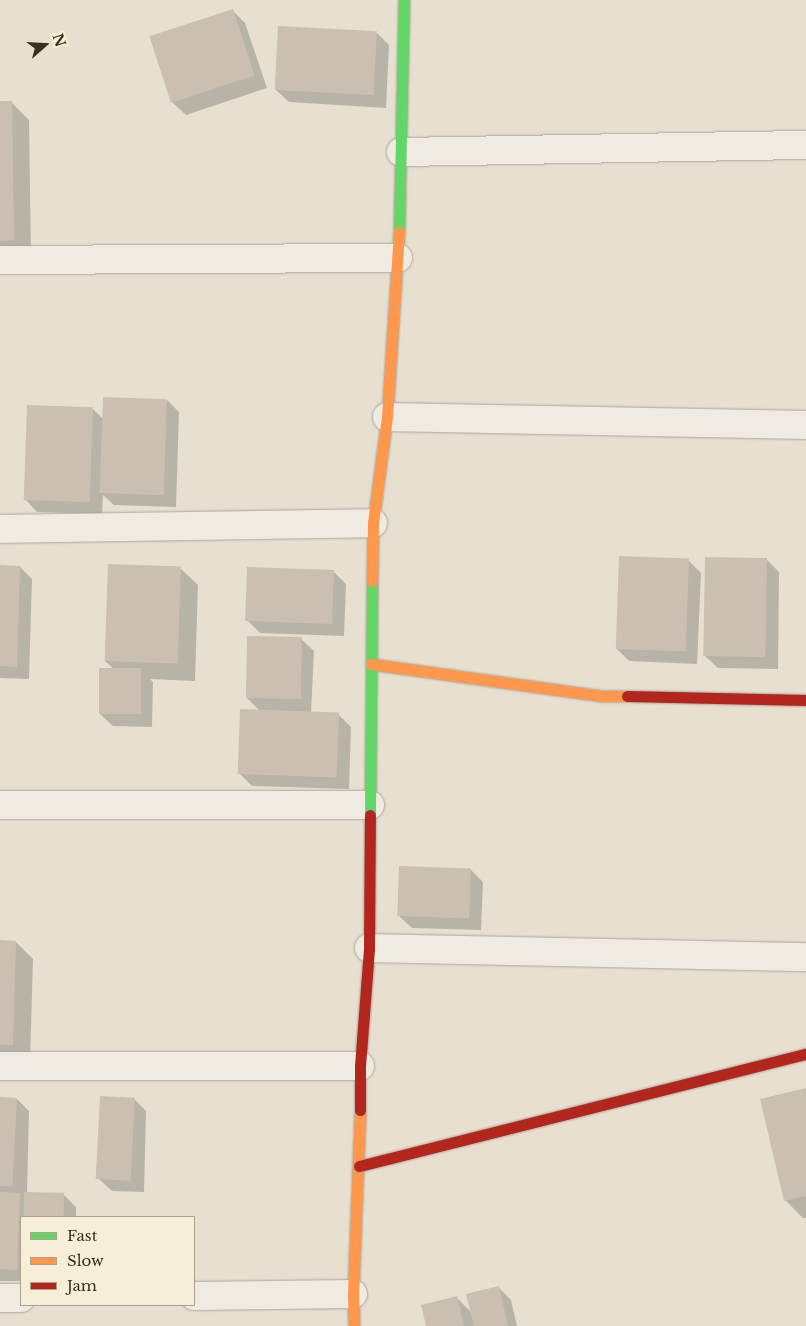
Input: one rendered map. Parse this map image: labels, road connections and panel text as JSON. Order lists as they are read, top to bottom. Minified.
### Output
{"legend":["Fast","Slow","Jam"],"north":"right"}
